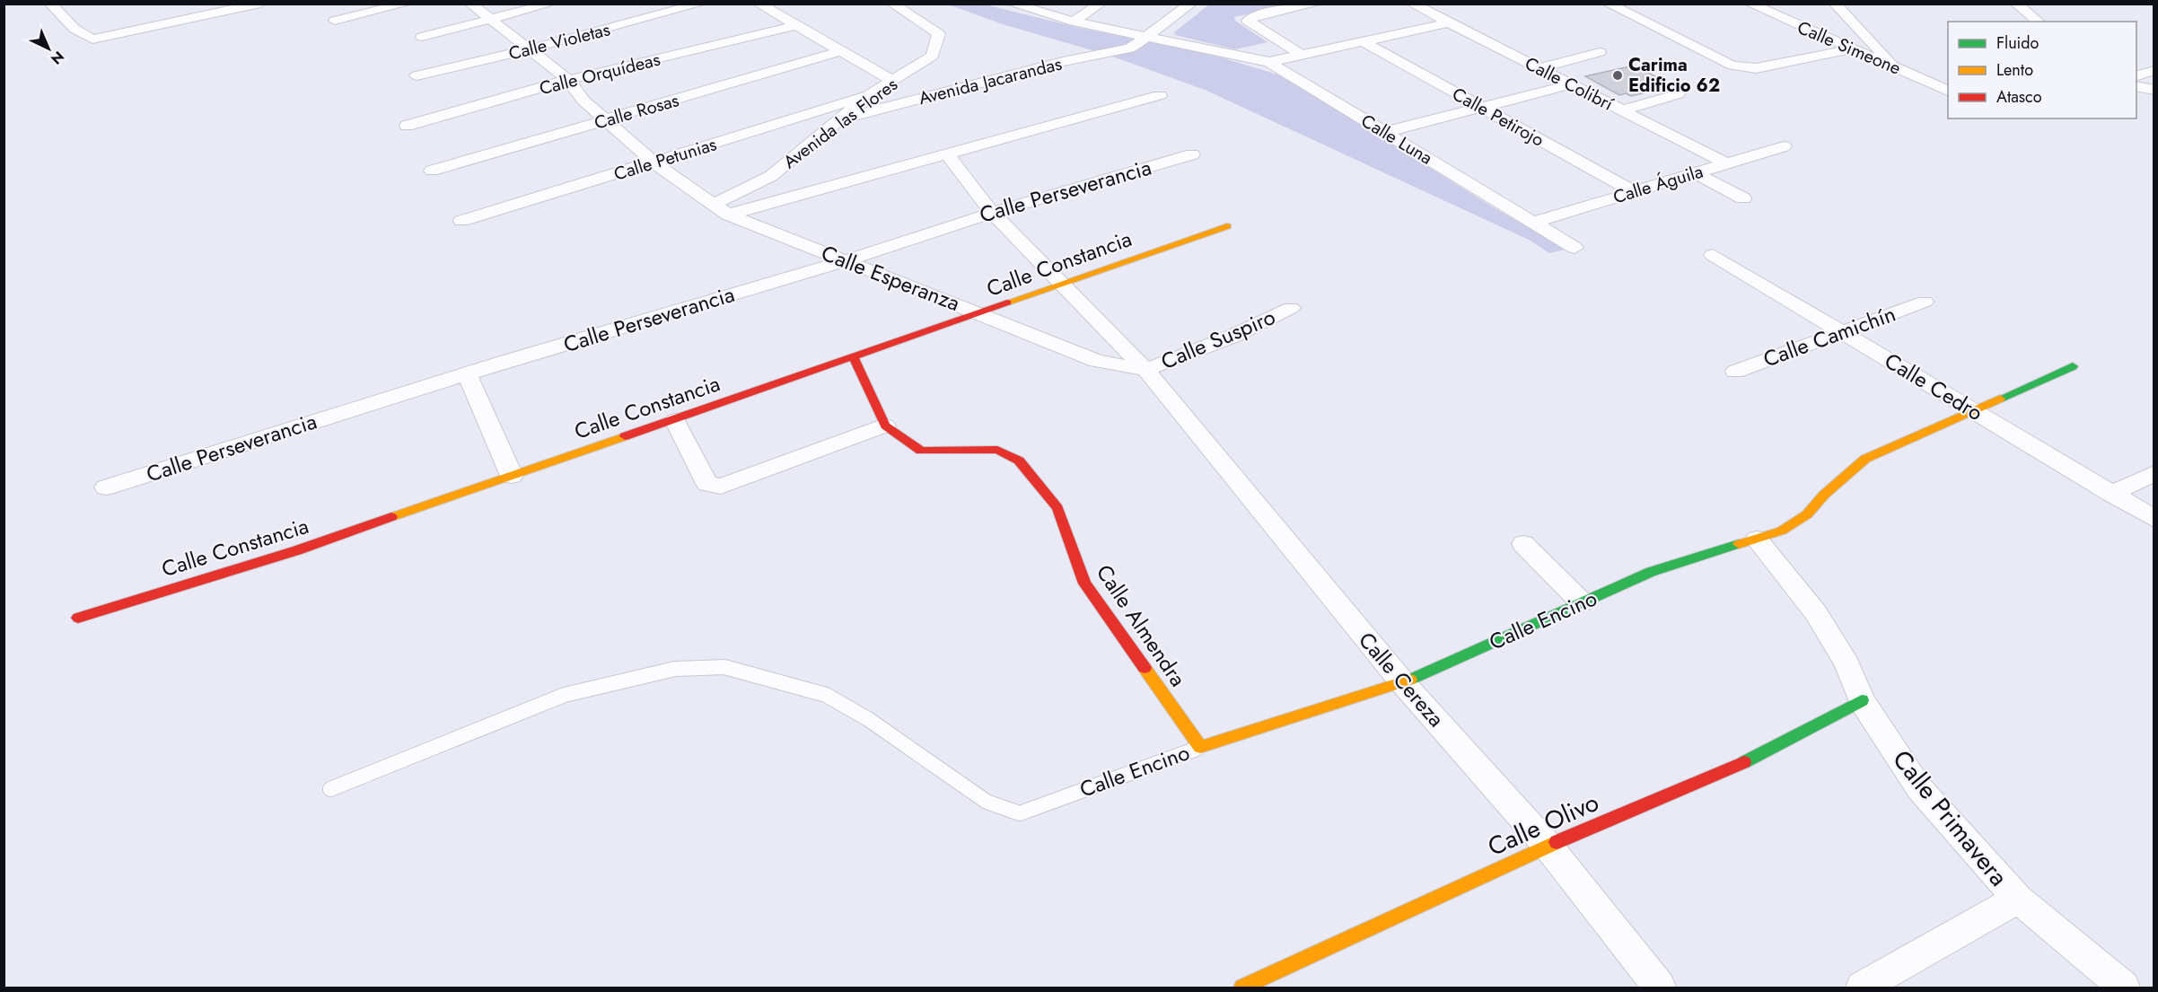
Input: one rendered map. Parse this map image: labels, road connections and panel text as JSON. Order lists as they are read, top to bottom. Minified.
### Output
{"streets":{"street":["Calle Violetas","Calle Simeone","Calle Orquídeas","Avenida Jacarandas","Calle Colibrí","Calle Rosas","Calle Petirojo","Avenida las Flores","Calle Luna","Calle Petunias","Calle Águila","Calle Perseverancia","Calle Constancia","Calle Esperanza","Calle Camichín","Calle Suspiro","Calle Cedro","Calle Encino","Calle Almendra","Calle Cereza","Calle Primavera","Calle Olivo"]},"crossings":[["Calle Violetas","Calle Esperanza"],["Calle Orquídeas","Calle Esperanza"],["Avenida Jacarandas","Avenida las Flores"],["Avenida Jacarandas","Calle Luna"],["Calle Colibrí","Calle Águila"],["Calle Rosas","Calle Esperanza"],["Calle Petirojo","Calle Águila"],["Avenida las Flores","Calle Petunias"],["Avenida las Flores","Calle Esperanza"],["Calle Luna","Calle Águila"],["Calle Petunias","Calle Esperanza"],["Calle Perseverancia","Calle Esperanza"],["Calle Perseverancia","Calle Cereza"],["Calle Constancia","Calle Esperanza"],["Calle Constancia","Calle Cereza"],["Calle Esperanza","Calle Suspiro"],["Calle Esperanza","Calle Cereza"],["Calle Camichín","Calle Cedro"],["Calle Suspiro","Calle Cereza"],["Calle Cedro","Calle Encino"],["Calle Encino","Calle Almendra"],["Calle Encino","Calle Cereza"],["Calle Encino","Calle Primavera"],["Calle Cereza","Calle Olivo"],["Calle Primavera","Calle Olivo"]],"places":["Carima Edificio 62"],"legend":["Fluido","Lento","Atasco"],"north":"bottom right"}
